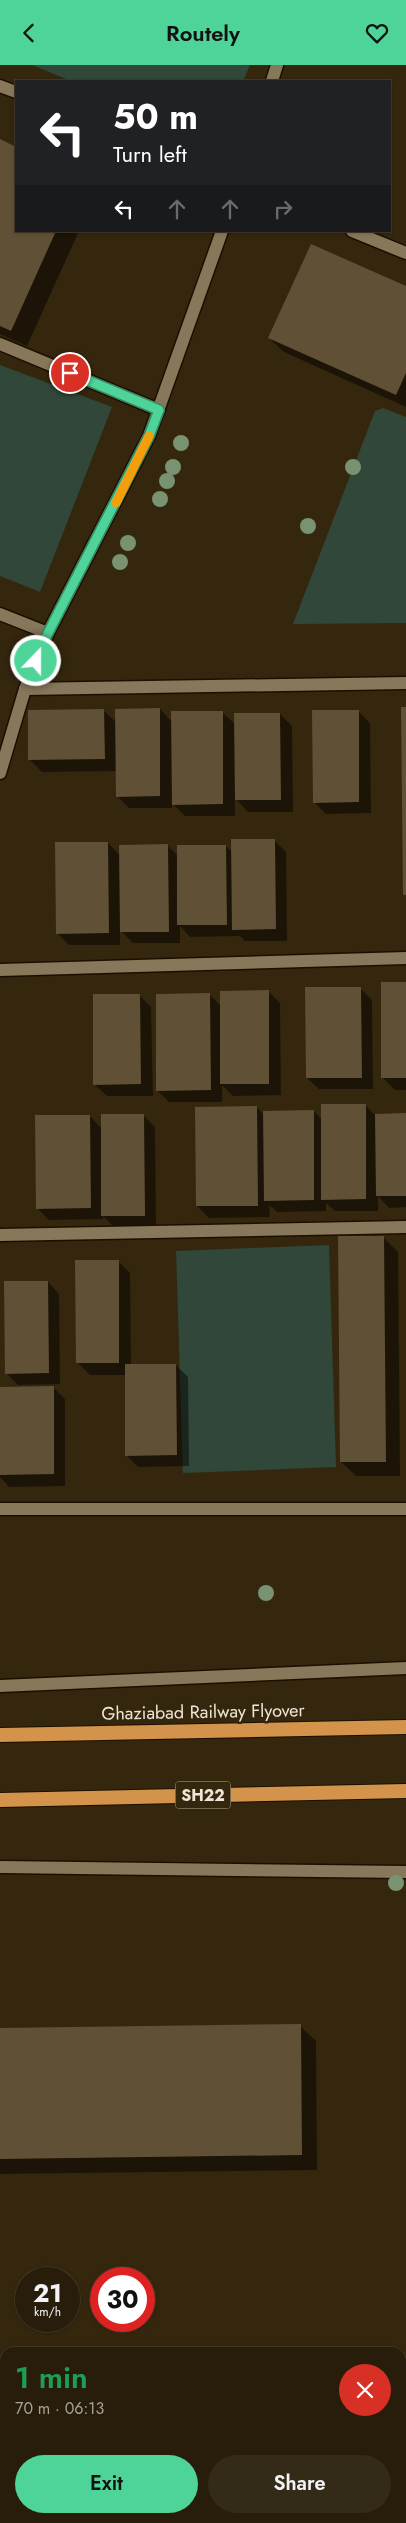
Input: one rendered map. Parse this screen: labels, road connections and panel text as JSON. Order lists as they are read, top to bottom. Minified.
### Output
{"streets":{"highway":["Ghaziabad Railway Flyover","SH22"]},"page":{"header":"Routely","turn":["50 m","Turn left"],"speed":"21 km/h","limit":"30","heading":["1 min","70 m · 06:13"],"buttons":["Exit","Share"]}}
